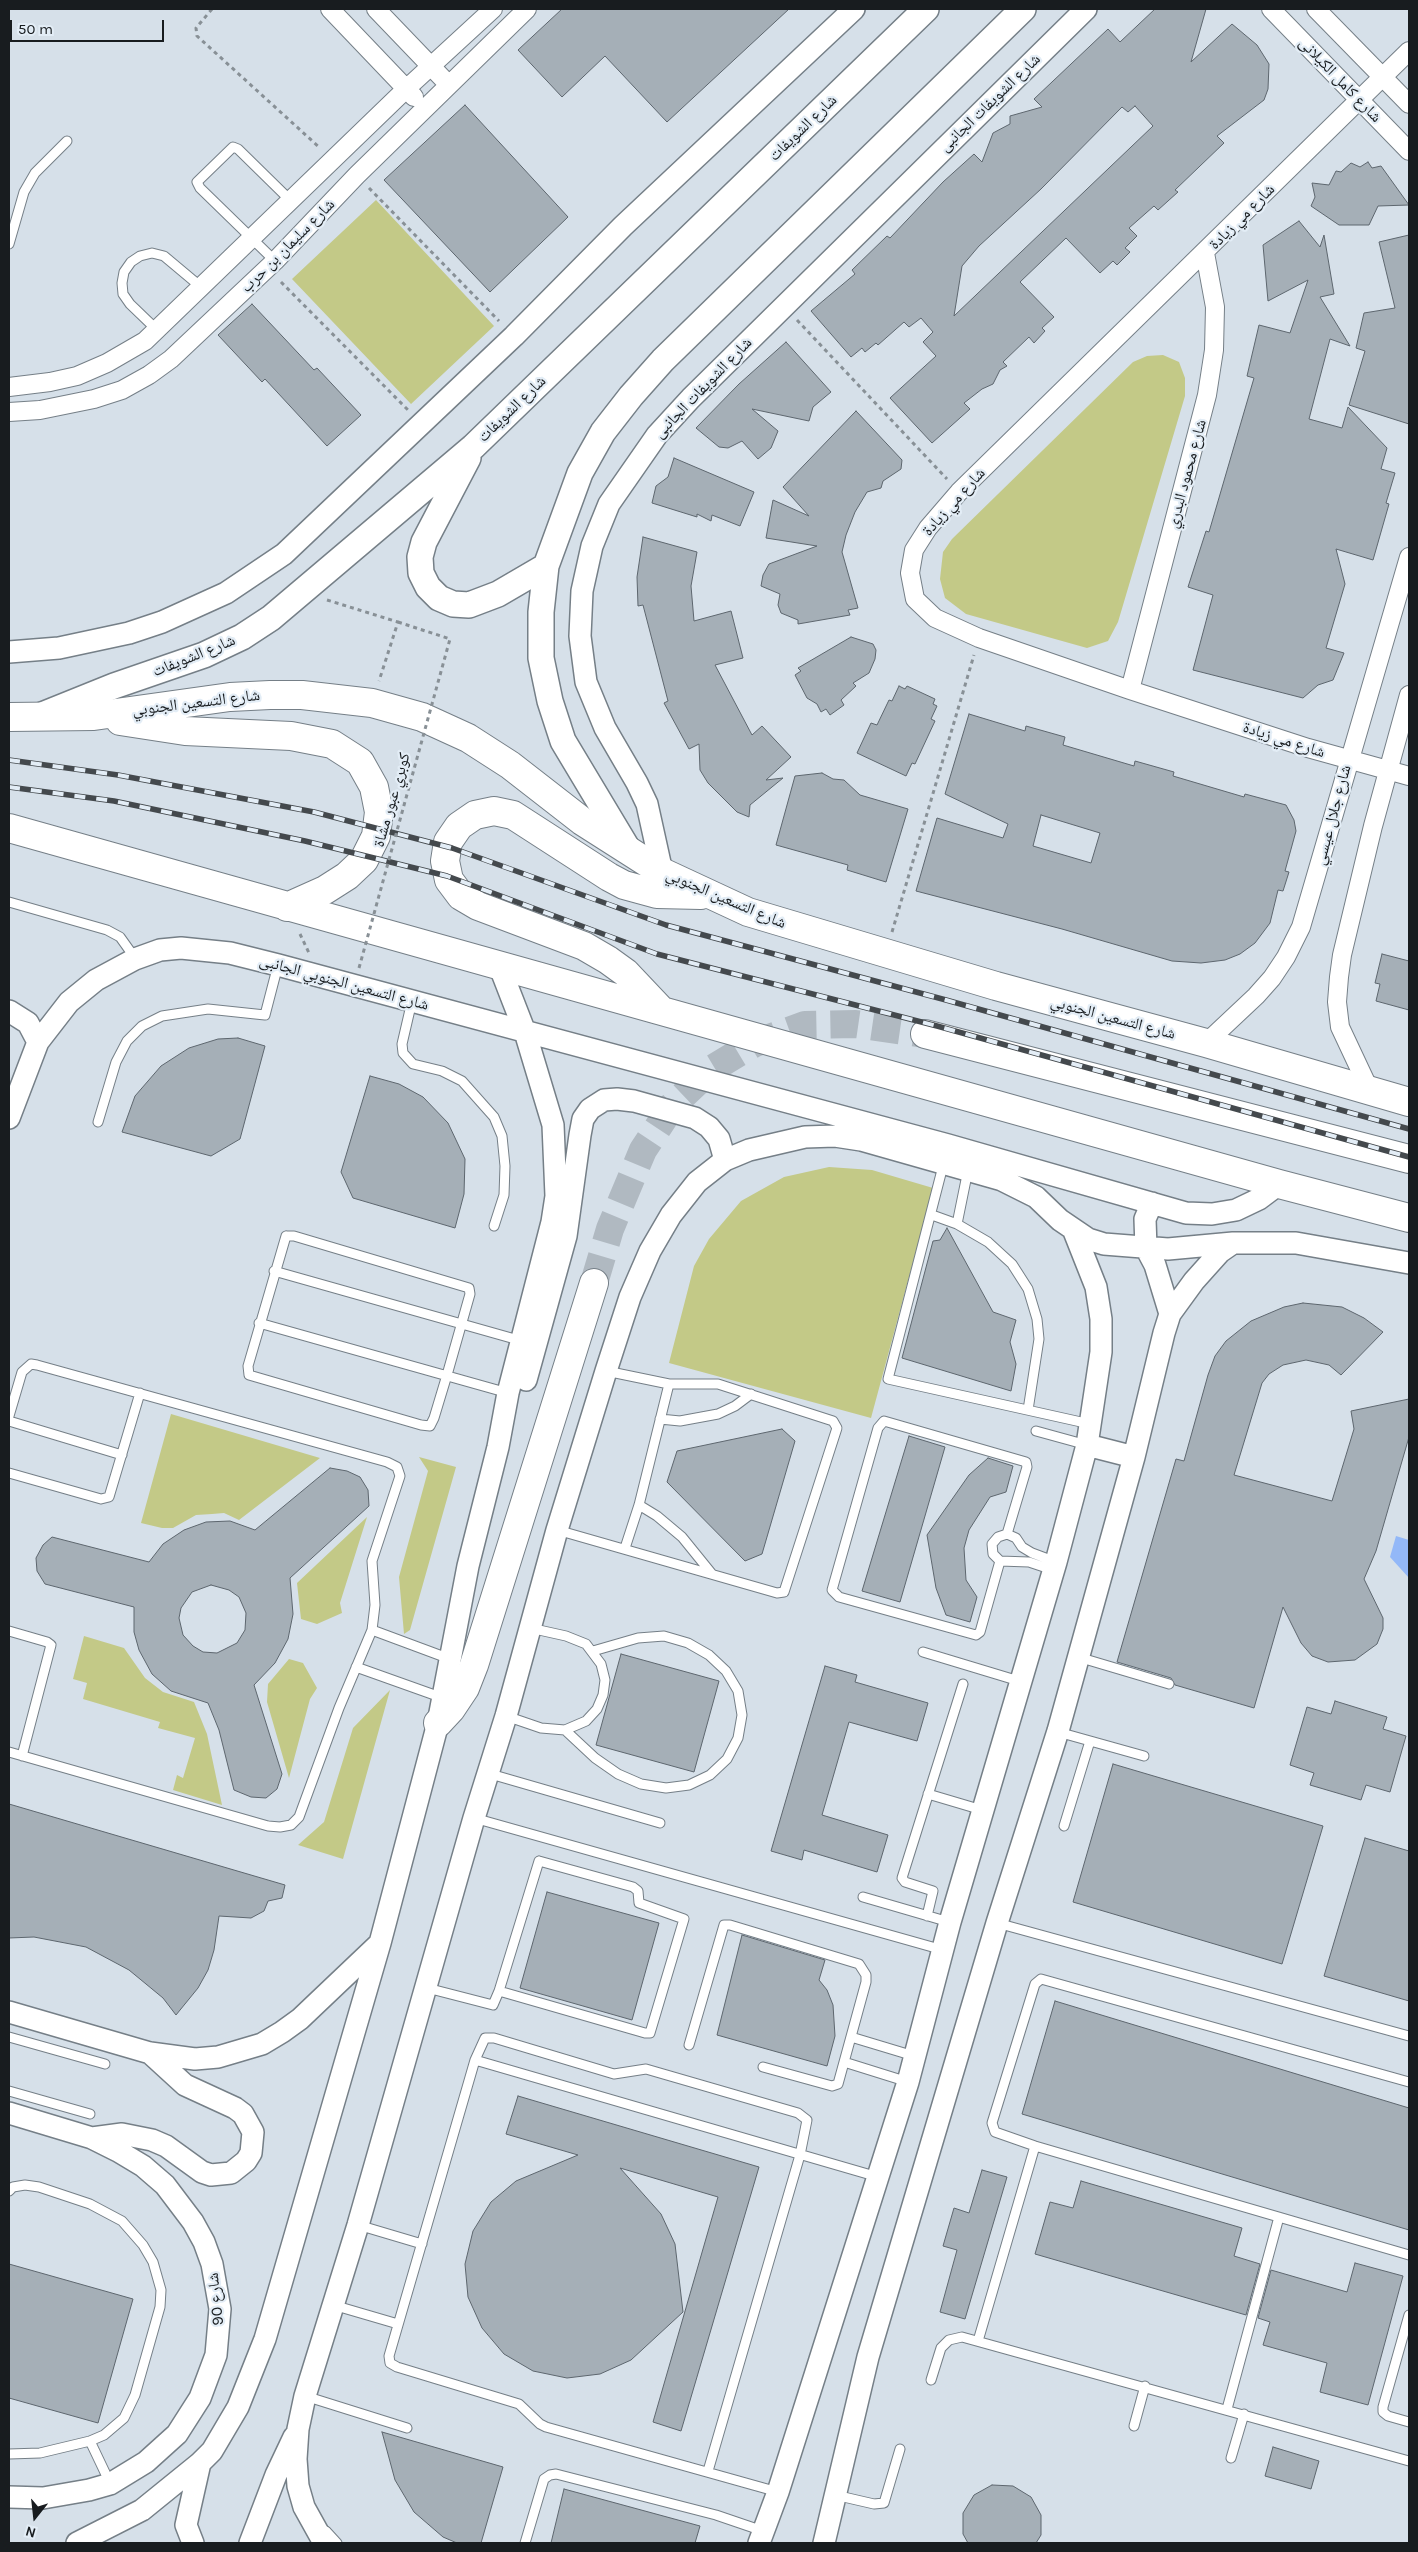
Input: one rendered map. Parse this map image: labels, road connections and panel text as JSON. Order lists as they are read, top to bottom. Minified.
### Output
{"streets":{"highway":["شارع التسعين الجنوبي"],"main road":["شارع الشويفات"],"street":["شارع كامل الكيلانى","شارع الشويفات الجانبى","شارع مي زيادة","شارع سليمان بن حرب","شارع محمود البدري","شارع جلال عيسي","شارع التسعين الجنوبي الجانبى","شارع 90"],"path":["كوبري عبور مشاة"]},"crossings":[["شارع كامل الكيلانى","شارع مي زيادة"],["شارع الشويفات الجانبى","شارع التسعين الجنوبي"],["شارع الشويفات","شارع التسعين الجنوبي"],["شارع مي زيادة","شارع محمود البدري"],["شارع مي زيادة","شارع جلال عيسي"],["شارع التسعين الجنوبي","شارع جلال عيسي"]],"scale_bar":"50 m","north":"bottom"}
